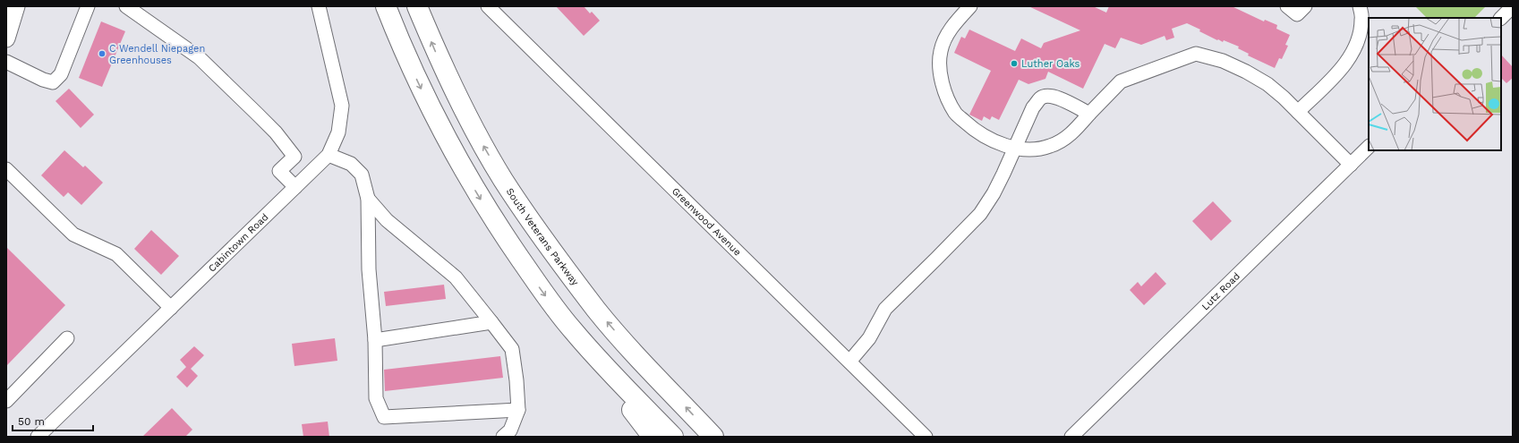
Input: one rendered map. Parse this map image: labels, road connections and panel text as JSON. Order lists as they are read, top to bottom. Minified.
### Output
{"streets":{"highway":["South Veterans Parkway"],"street":["Greenwood Avenue","Cabintown Road","Lutz Road"]},"places":["C Wendell Niepagen Greenhouses","Luther Oaks"],"scale_bar":"50 m"}
